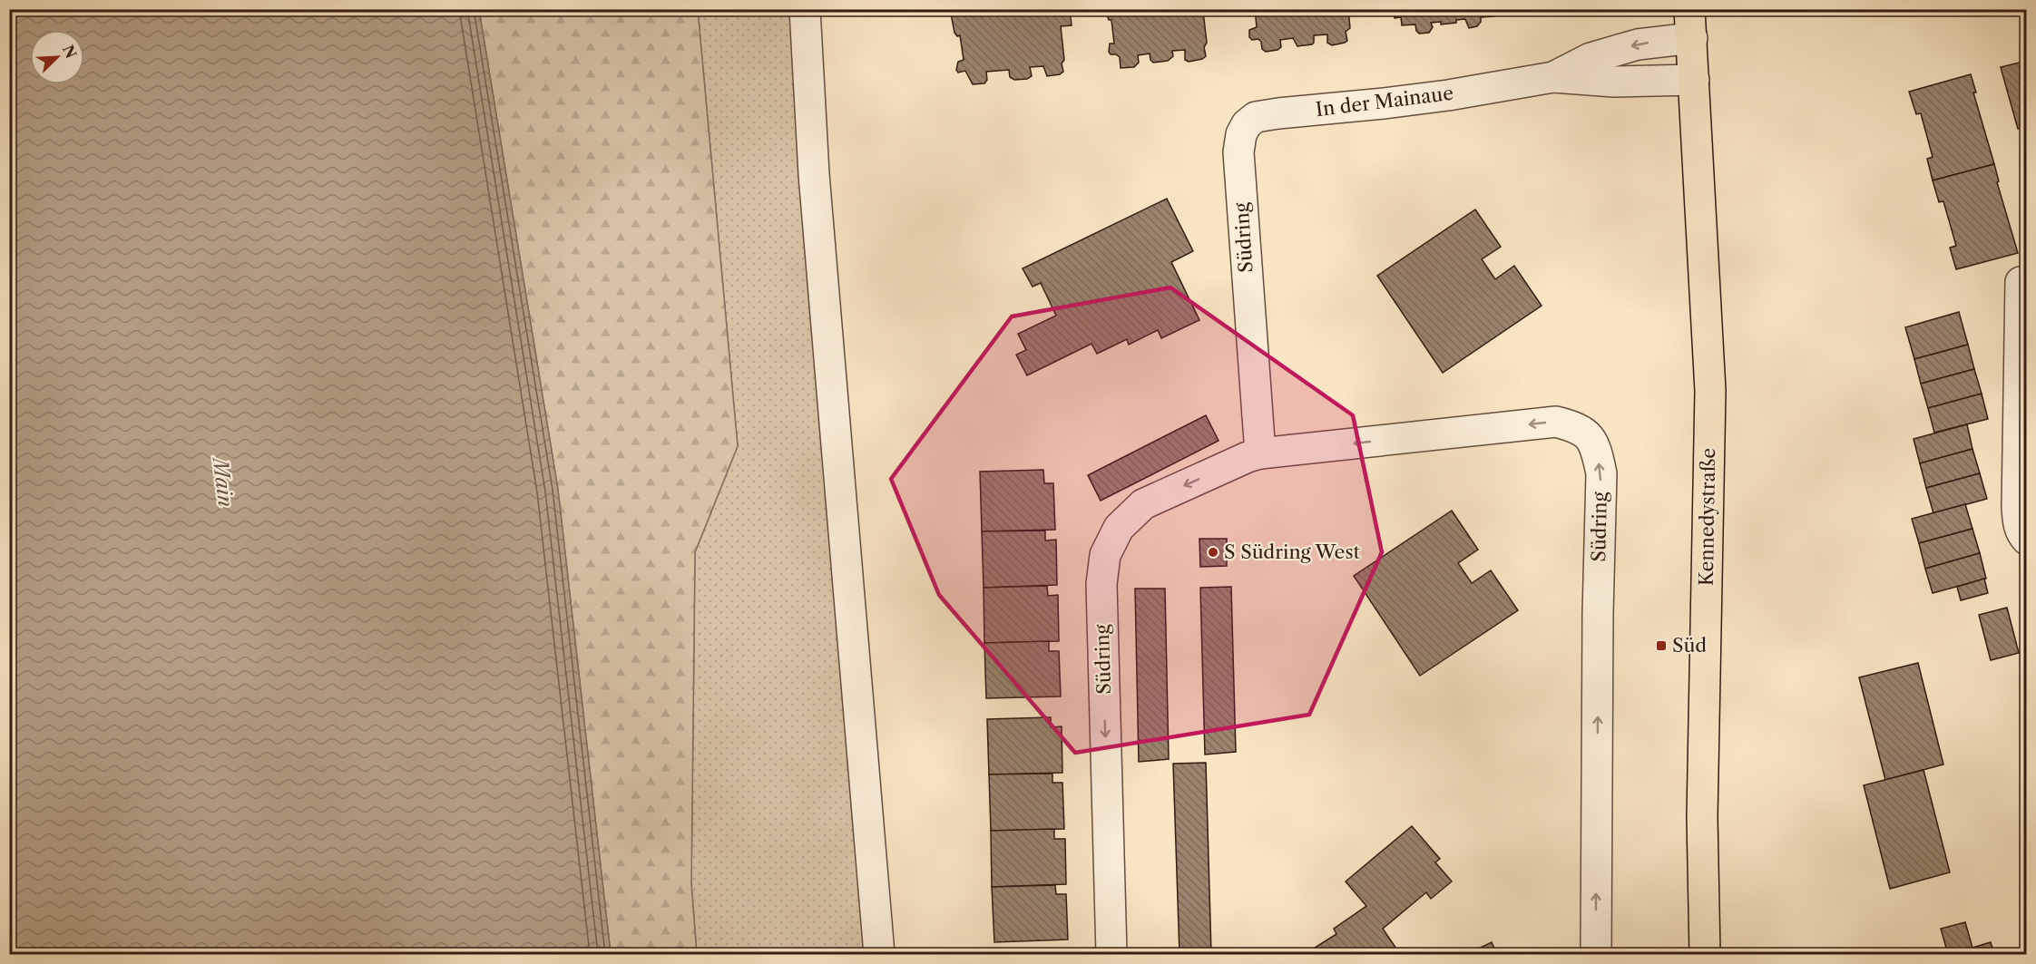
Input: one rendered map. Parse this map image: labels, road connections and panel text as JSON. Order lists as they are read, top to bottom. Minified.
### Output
{"streets":{"main road":["Kennedystraße"],"street":["In der Mainaue","Südring"]},"crossings":[["In der Mainaue","Südring"],["In der Mainaue","Kennedystraße"]],"water":["Main"],"places":{"other":["S Südring West"],"transit":["Süd"]},"north":"top right"}
